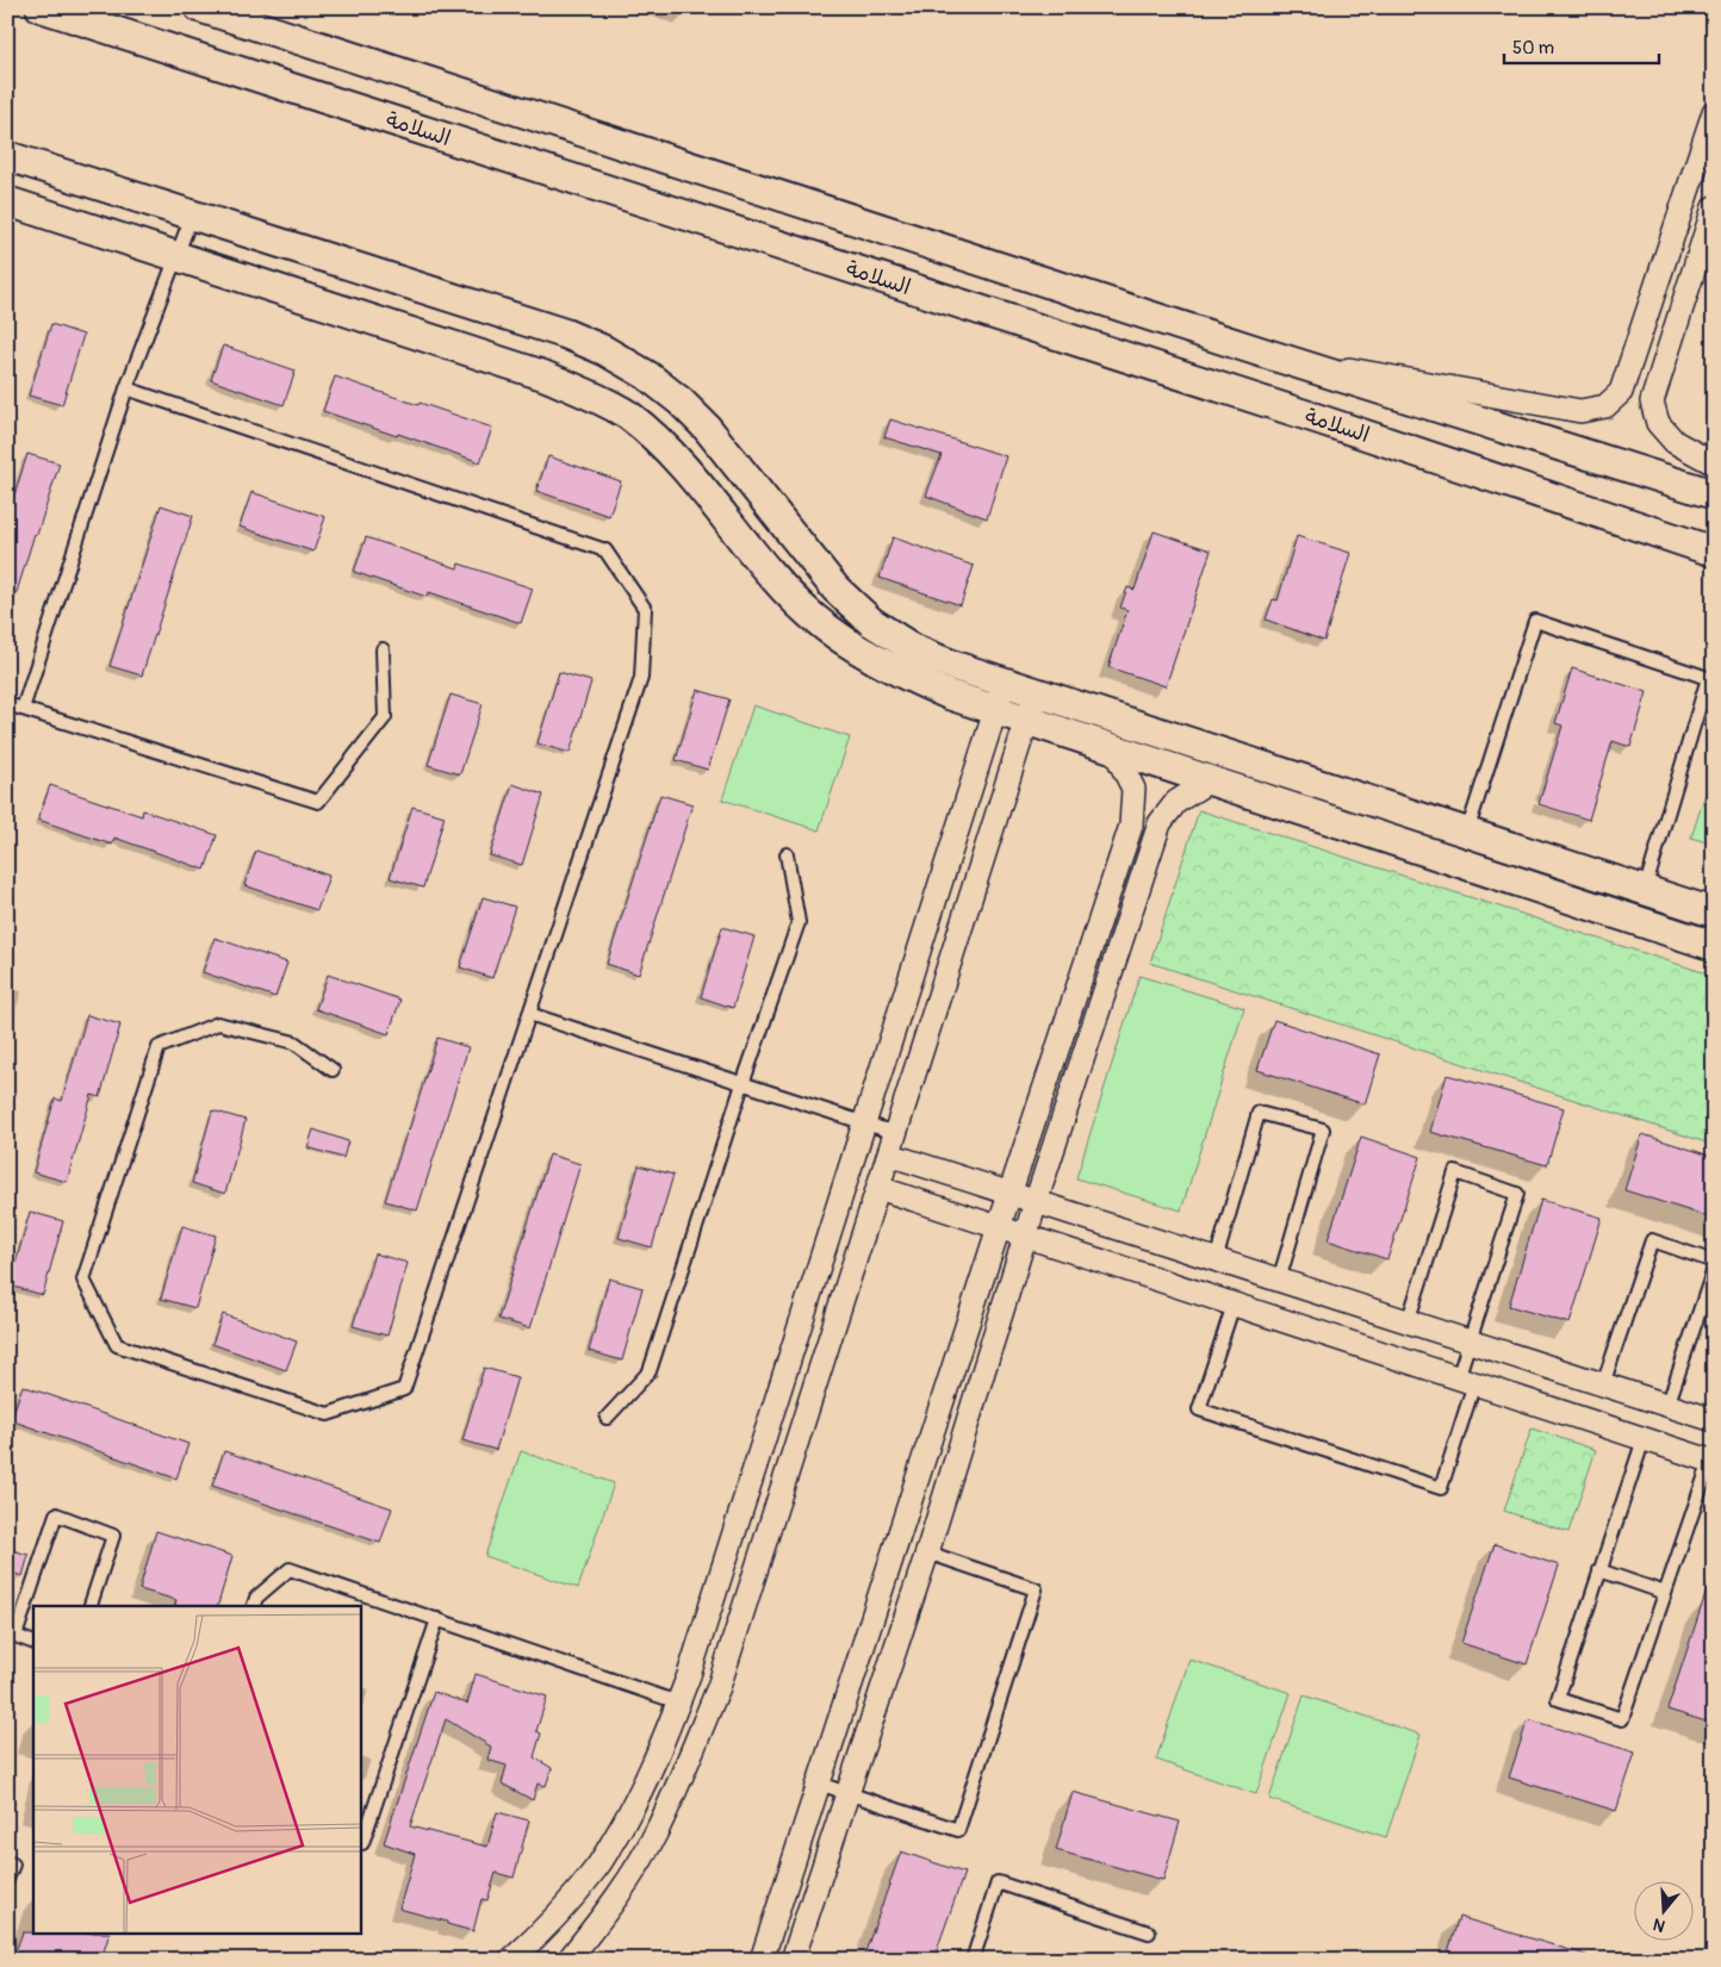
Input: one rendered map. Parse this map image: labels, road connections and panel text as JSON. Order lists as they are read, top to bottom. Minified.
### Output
{"streets":{"street":["السلامة"]},"scale_bar":"50 m","north":"bottom"}
